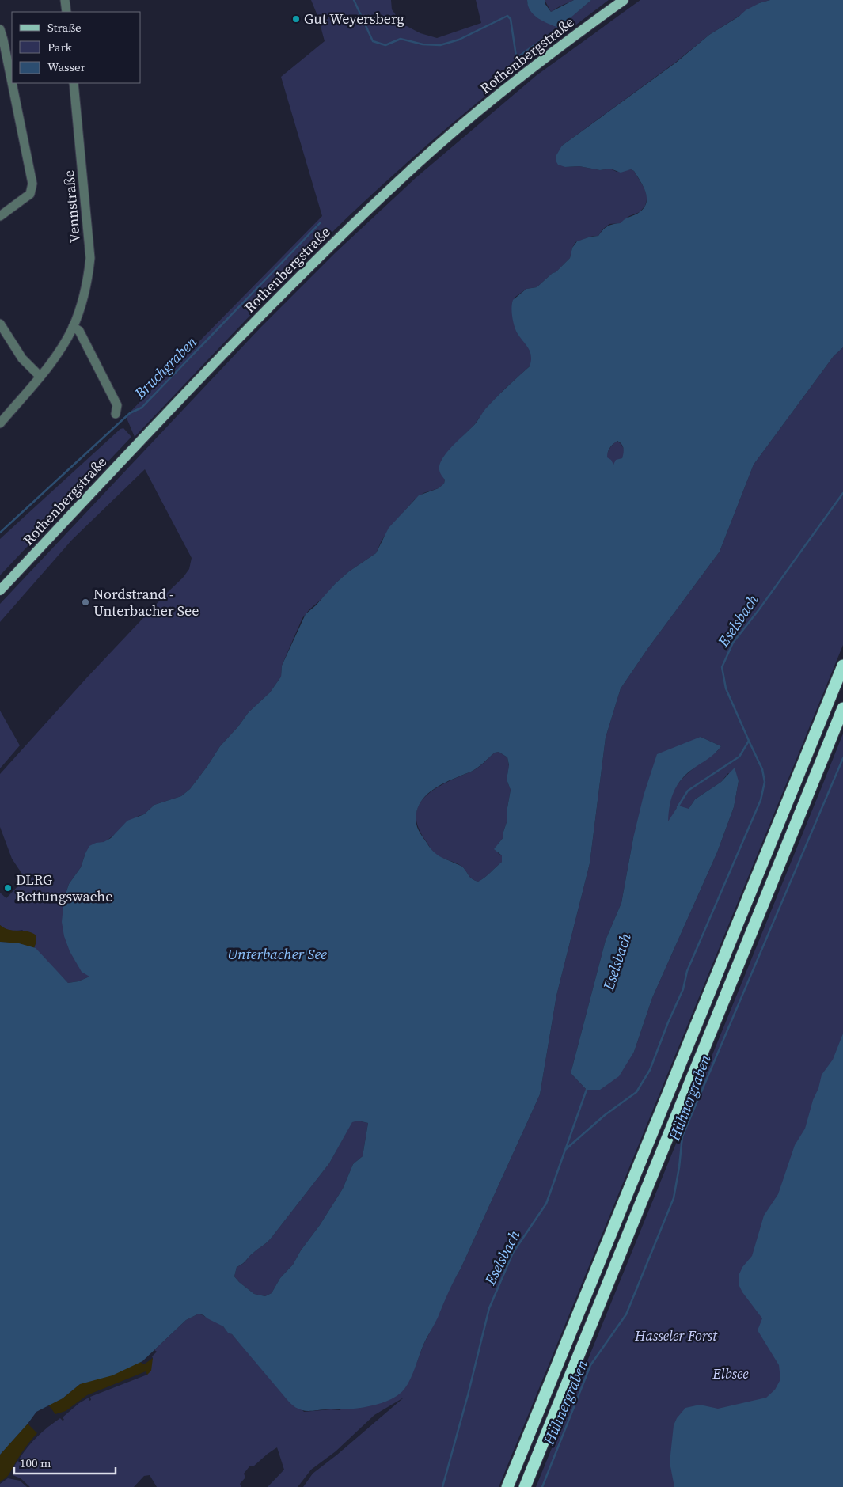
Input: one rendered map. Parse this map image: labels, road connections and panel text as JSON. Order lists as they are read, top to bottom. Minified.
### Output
{"streets":{"main road":["Rothenbergstraße"],"street":["Vennstraße"]},"water":["Bruchgraben","Eselsbach","Unterbacher See","Hühnergraben"],"parks":["Hasseler Forst","Elbsee"],"places":["Gut Weyersberg","Nordstrand - Unterbacher See","DLRG Rettungswache"],"legend":["Straße","Park","Wasser"],"scale_bar":"100 m"}
